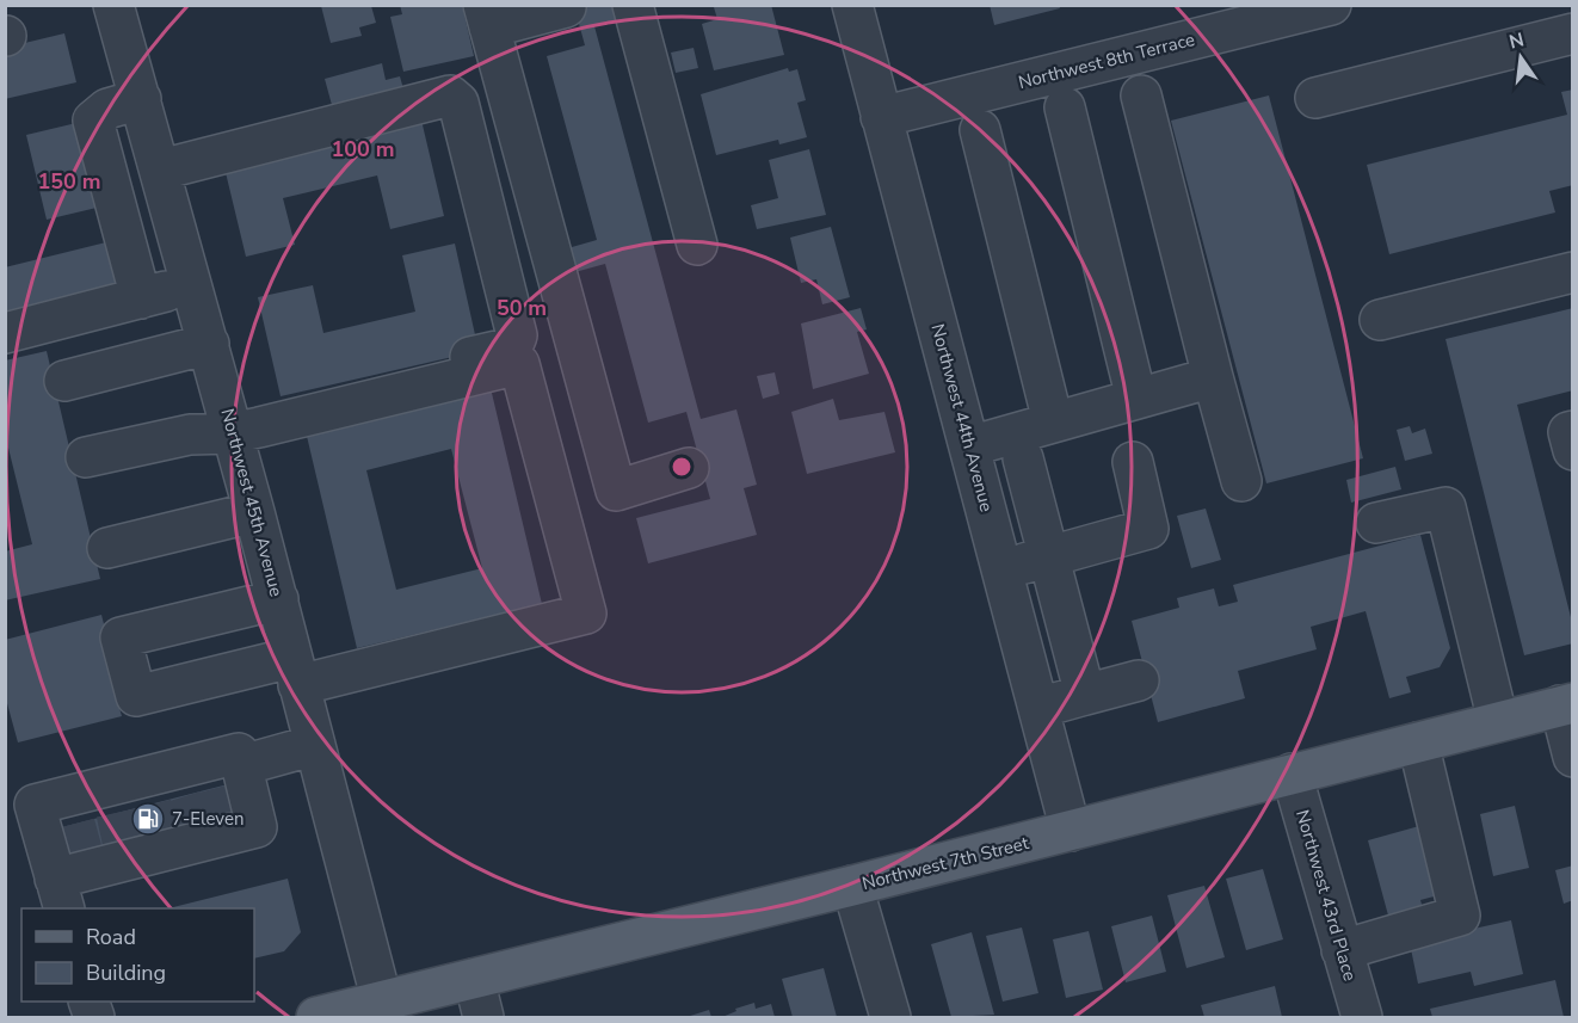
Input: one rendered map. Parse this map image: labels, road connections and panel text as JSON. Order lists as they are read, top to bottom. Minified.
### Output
{"streets":{"main road":["Northwest 7th Street"],"street":["Northwest 8th Terrace","Northwest 44th Avenue","Northwest 45th Avenue","Northwest 43rd Place"]},"crossings":[["Northwest 8th Terrace","Northwest 44th Avenue"],["Northwest 44th Avenue","Northwest 7th Street"],["Northwest 45th Avenue","Northwest 7th Street"],["Northwest 7th Street","Northwest 43rd Place"]],"places":{"fuel station":["7-Eleven"]},"legend":["Road","Building"],"north":"top","rings":["100 m","150 m","50 m"]}
